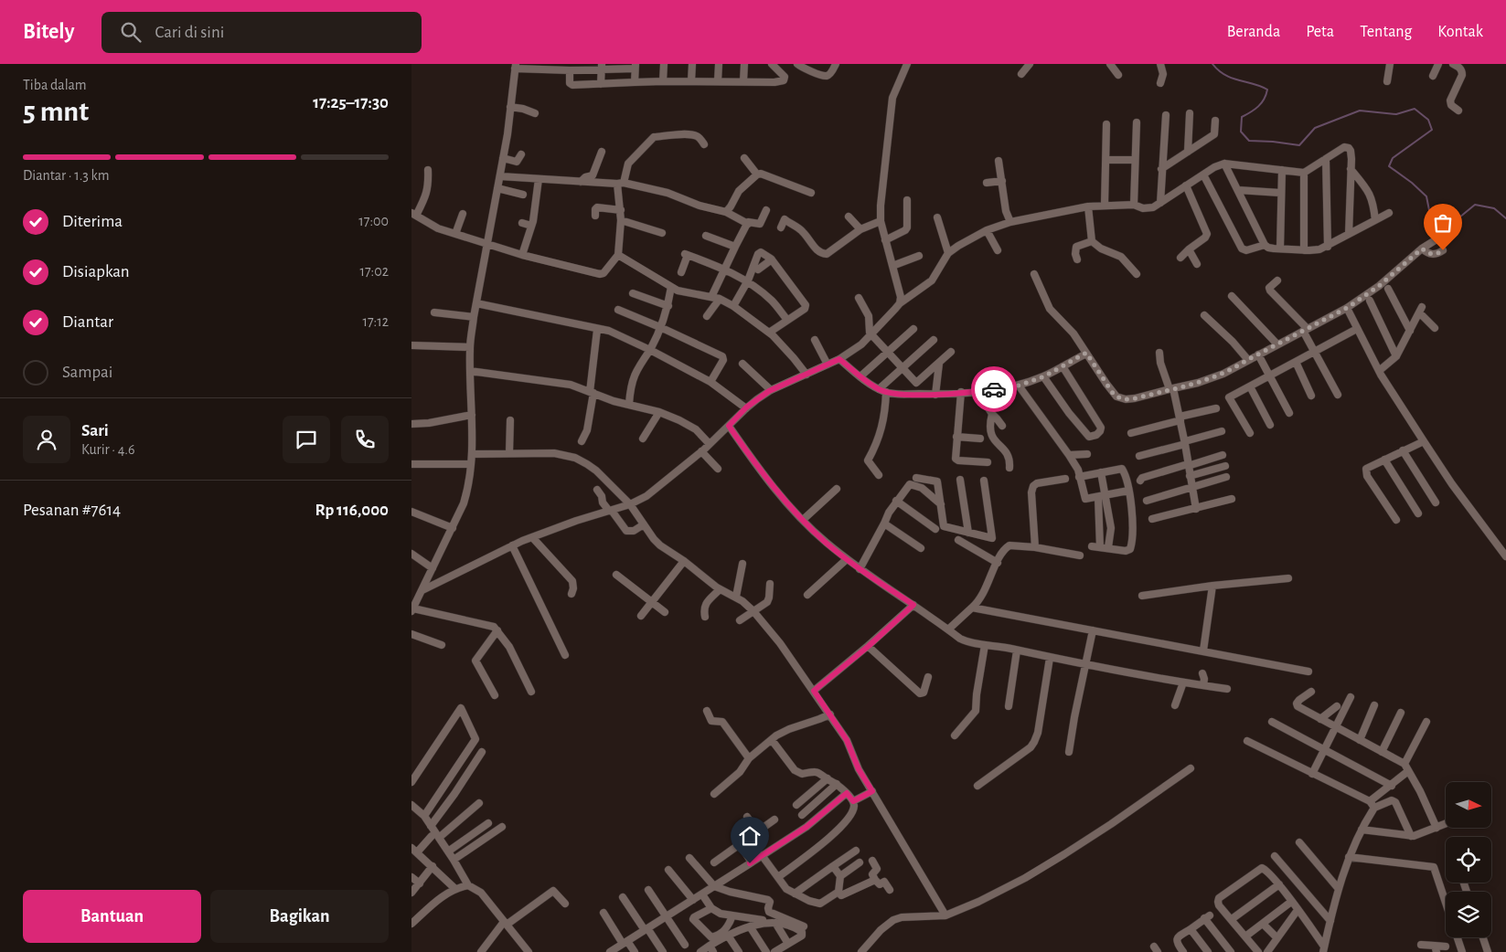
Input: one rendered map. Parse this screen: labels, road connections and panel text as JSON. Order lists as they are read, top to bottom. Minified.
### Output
{"north":"right","page":{"header":"Bitely","search":"Cari di sini","nav":["Beranda","Peta","Tentang","Kontak"],"heading":["5 mnt","Tiba dalam","17:25–17:30"],"panel":["Sari","Kurir · 4.6","Pesanan #7614","Rp 116,000"],"bar":"Diantar · 1.3 km","list":[["Diterima","17:00"],["Disiapkan","17:02"],["Diantar","17:12"],"Sampai"],"buttons":["Bantuan","Bagikan"]}}
